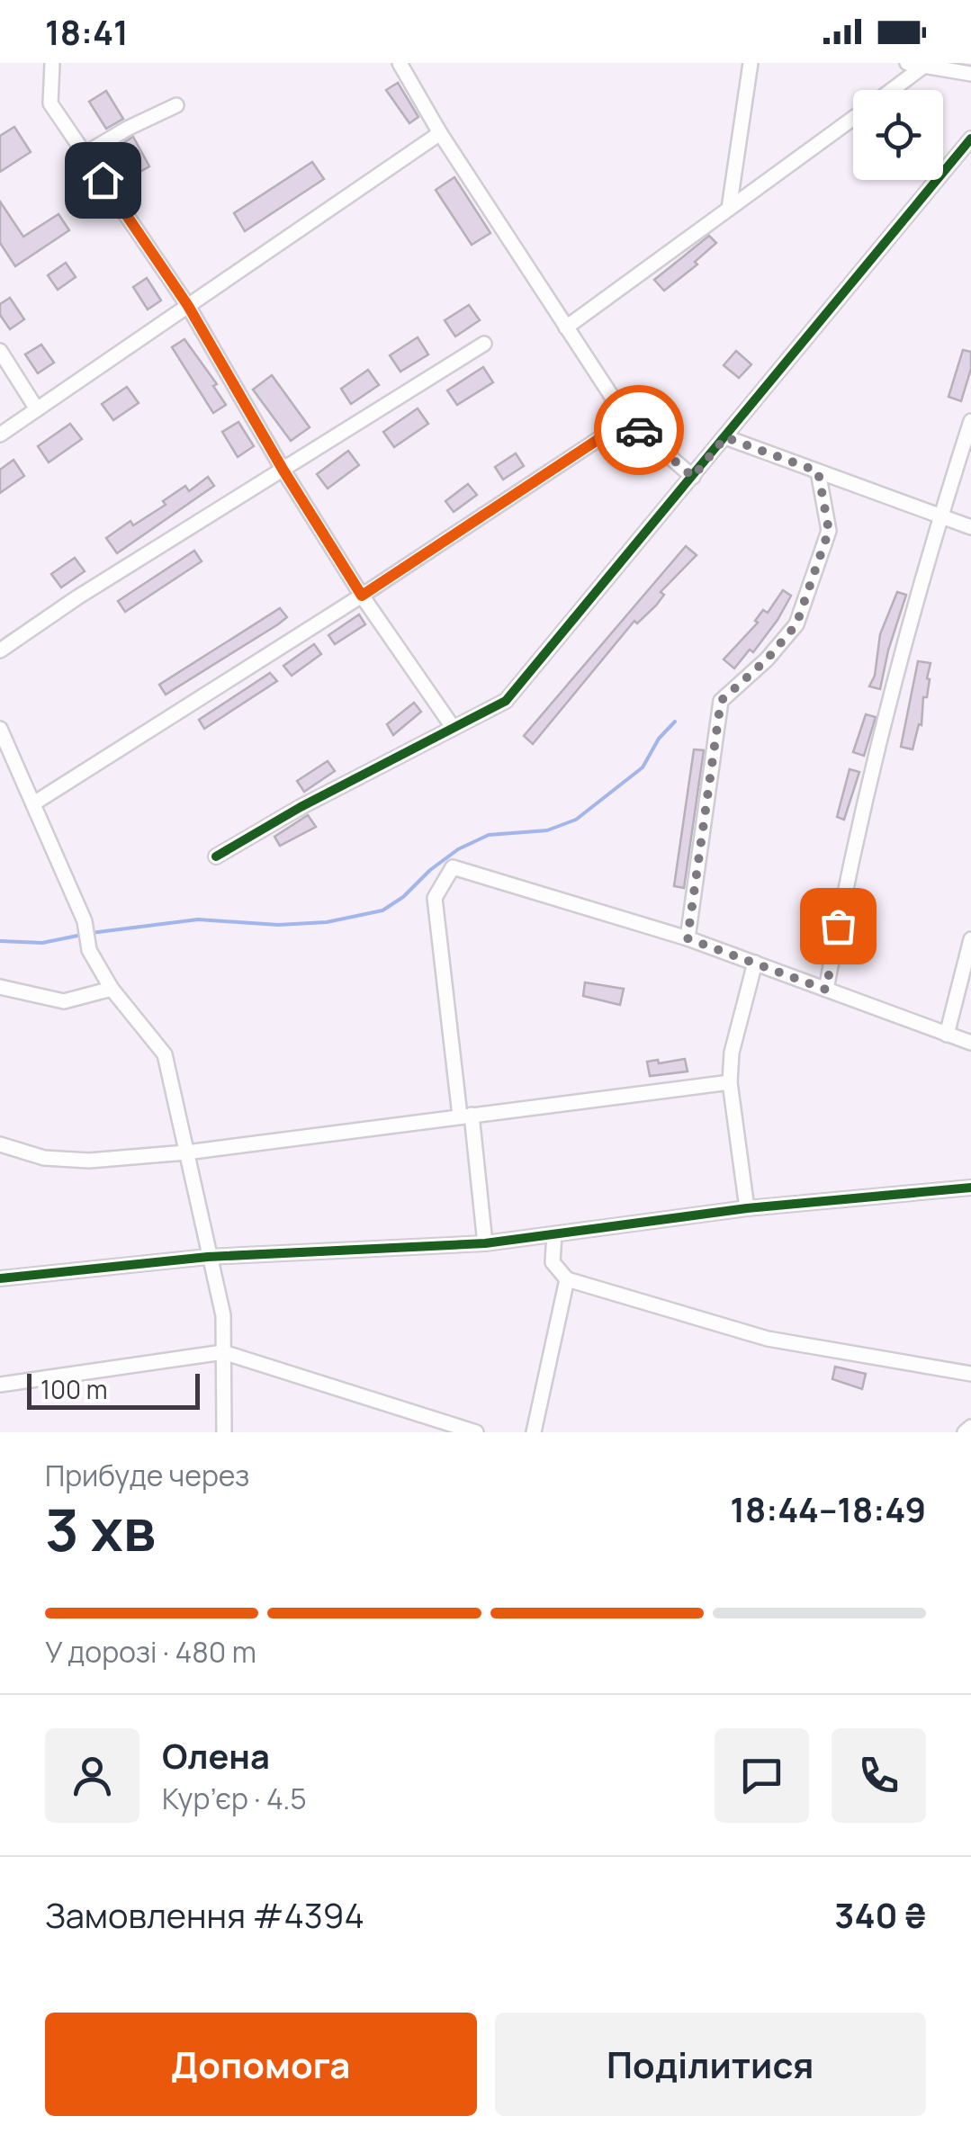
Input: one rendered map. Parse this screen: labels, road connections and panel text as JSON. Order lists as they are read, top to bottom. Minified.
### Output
{"scale_bar":"100 m","page":{"status":"18:41","scale":"100 m","heading":["3 хв","Прибуде через","18:44–18:49"],"panel":["Олена","Кур’єр · 4.5","Замовлення #4394","340 ₴"],"bar":"У дорозі · 480 m","buttons":["Допомога","Поділитися"]}}
